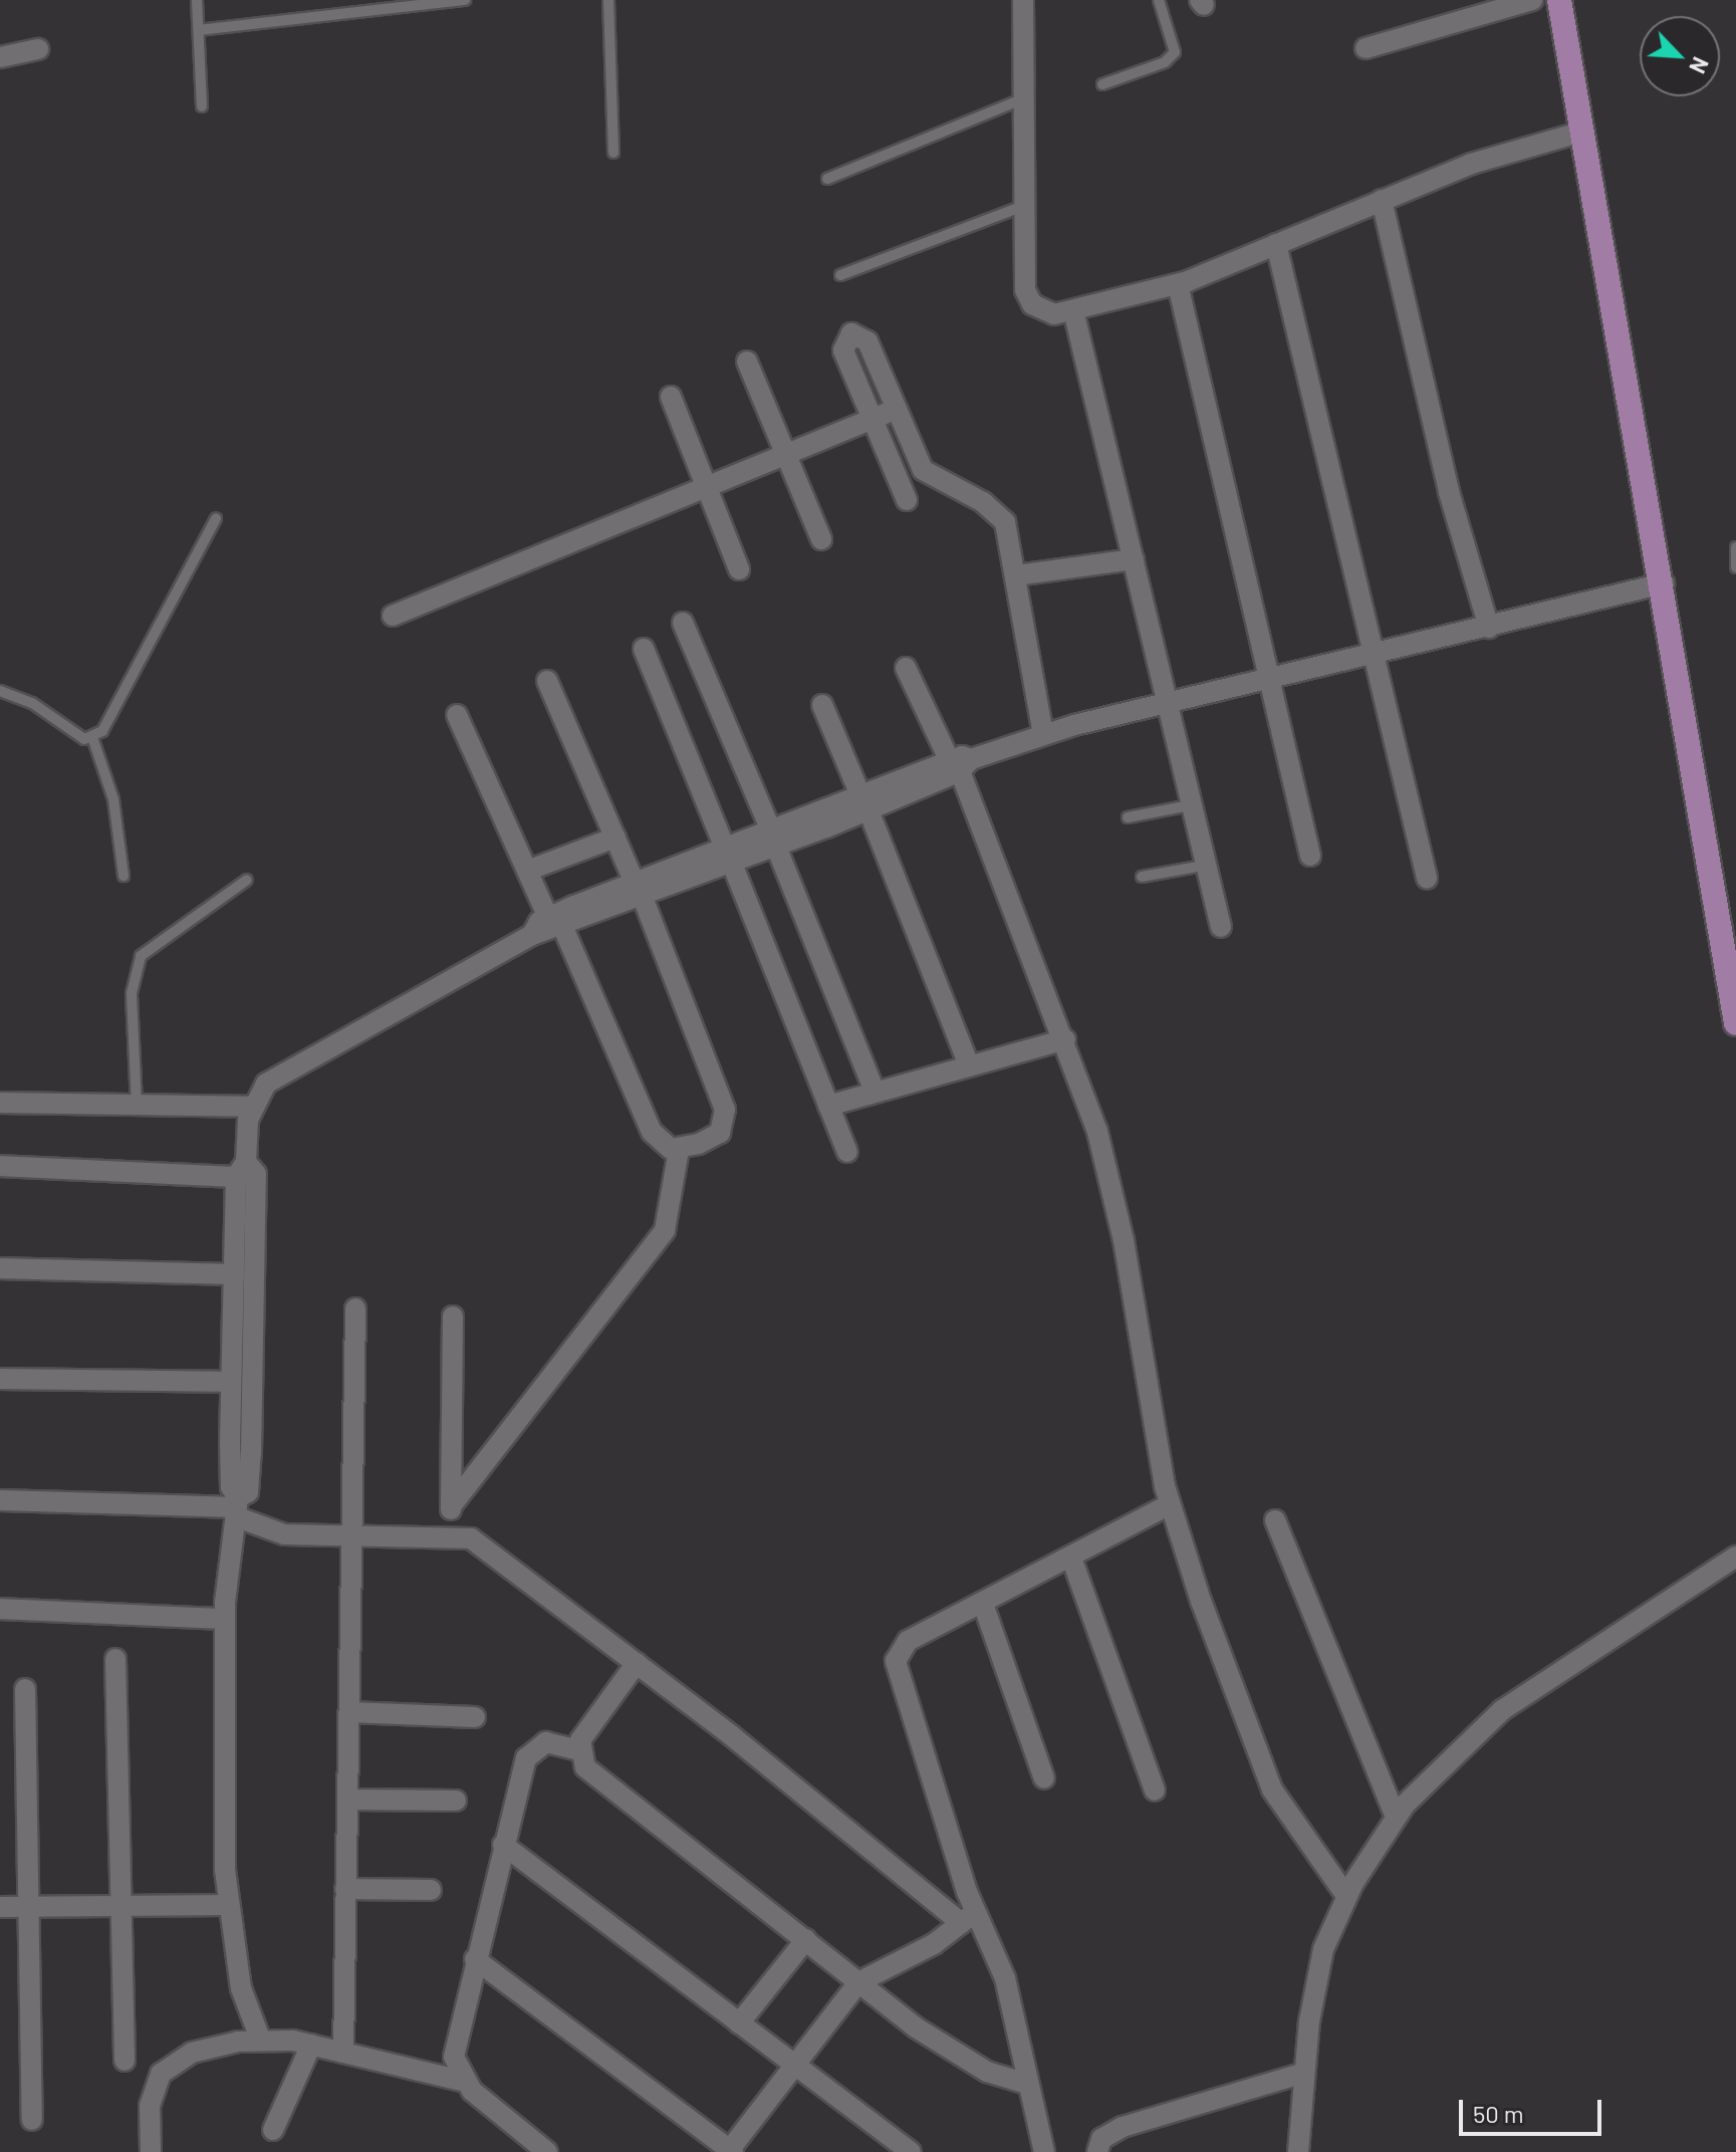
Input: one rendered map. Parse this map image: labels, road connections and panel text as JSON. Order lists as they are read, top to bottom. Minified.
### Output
{"scale_bar":"50 m","north":"bottom right"}
